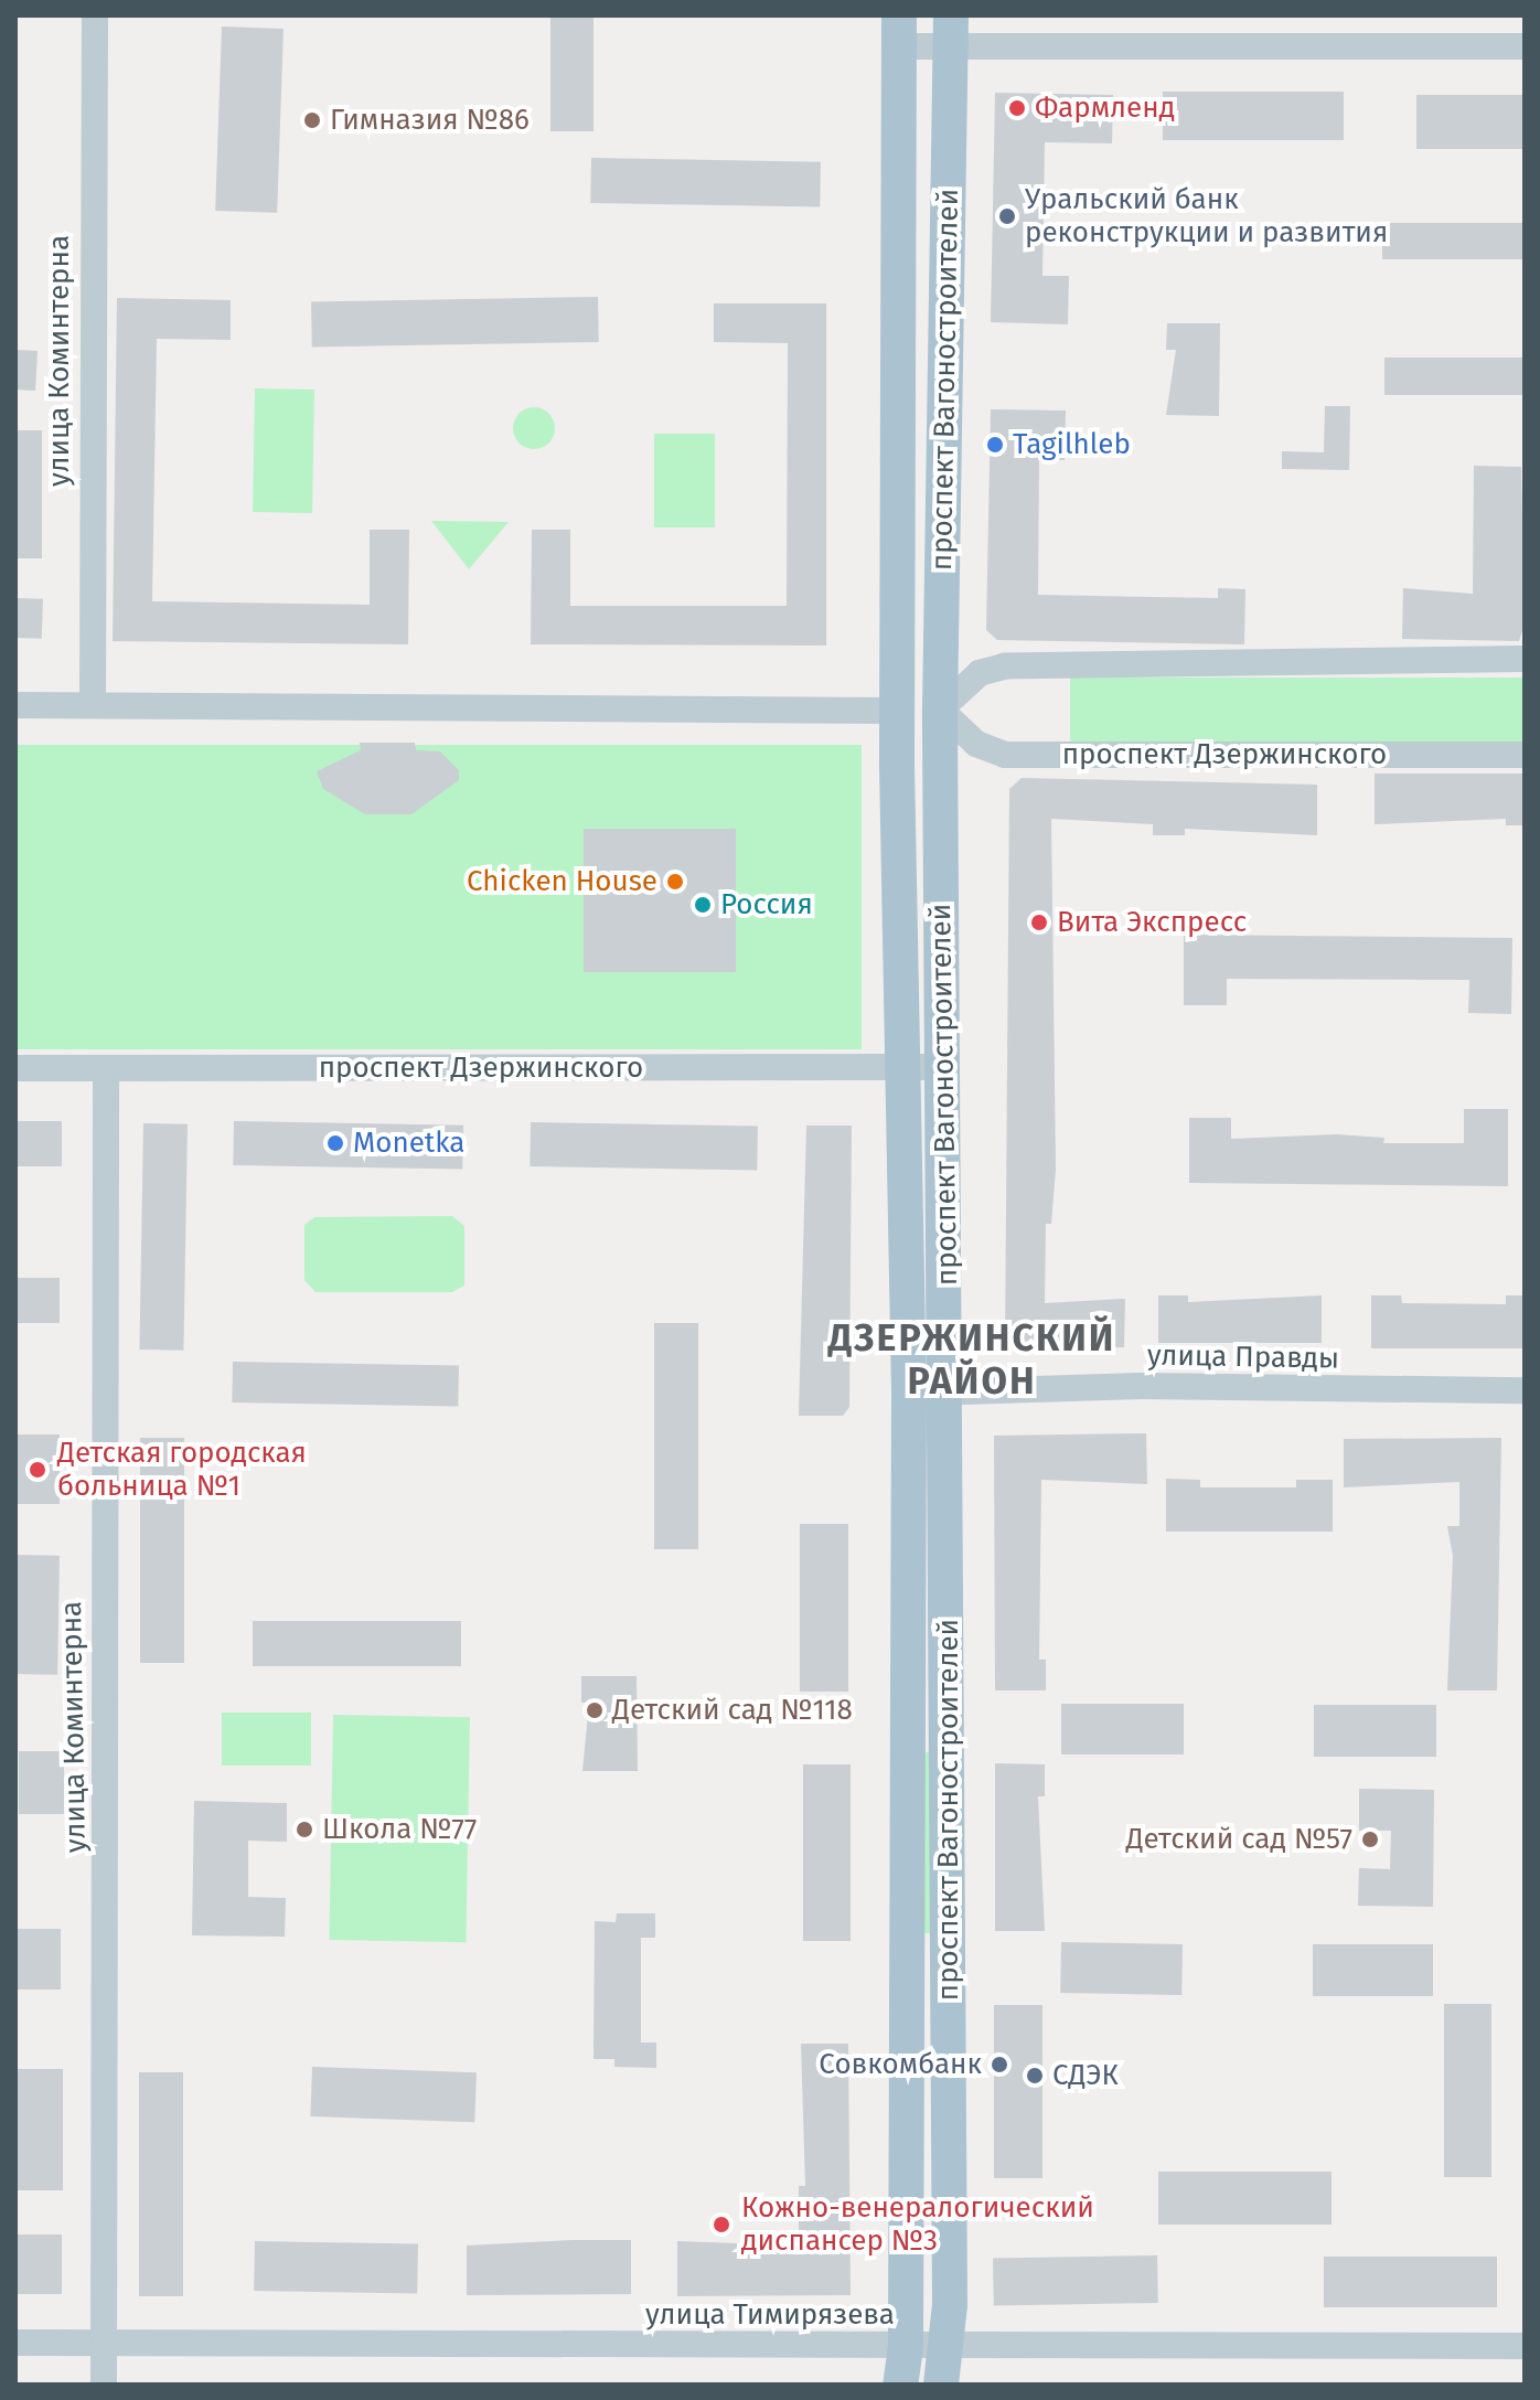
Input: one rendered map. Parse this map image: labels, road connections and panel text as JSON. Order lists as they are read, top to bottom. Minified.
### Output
{"streets":{"main road":["проспект Вагоностроителей"],"street":["улица Коминтерна","проспект Дзержинского","улица Правды","улица Тимирязева"]},"crossings":[["улица Коминтерна","проспект Дзержинского"],["улица Коминтерна","улица Тимирязева"],["проспект Вагоностроителей","проспект Дзержинского"],["проспект Вагоностроителей","улица Правды"],["проспект Вагоностроителей","улица Тимирязева"]],"districts":["ДЗЕРЖИНСКИЙ РАЙОН"],"places":["Фармленд","Гимназия №86","Уральский банк реконструкции и развития","Tagilhleb","Chicken House","Россия","Вита Экспресс","Monetka","Детская городская больница №1","Детский сад №118","Школа №77","Детский сад №57","Совкомбанк","СДЭК","Кожно-венералогический диспансер №3"]}
